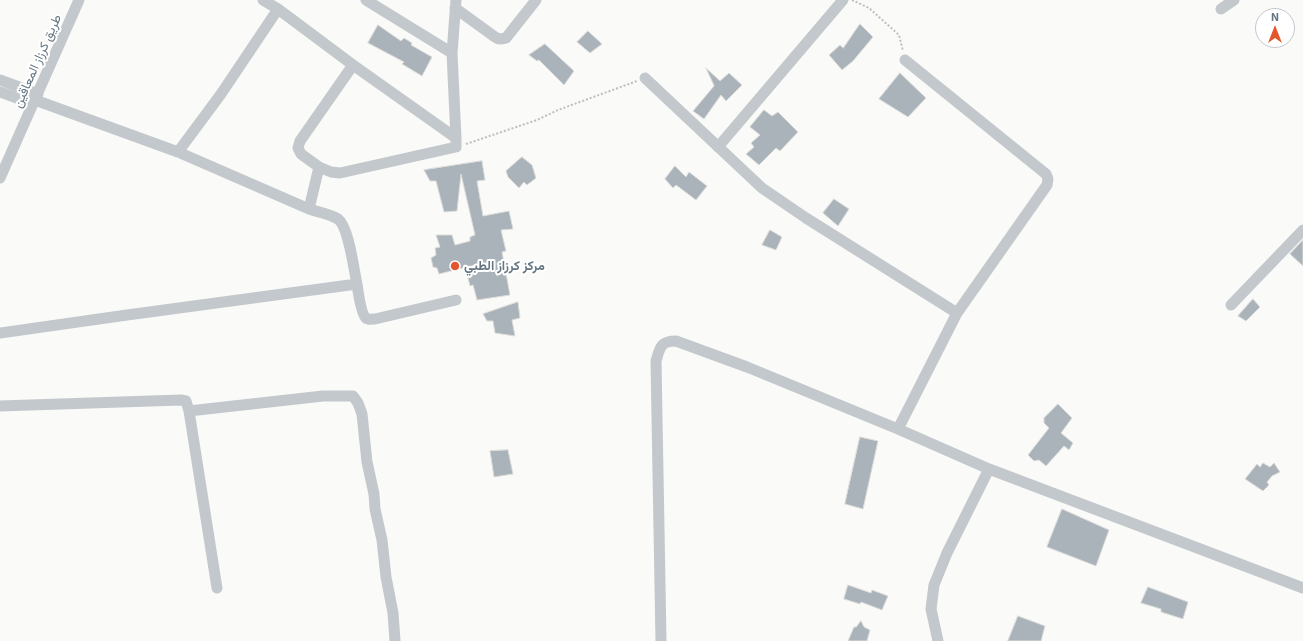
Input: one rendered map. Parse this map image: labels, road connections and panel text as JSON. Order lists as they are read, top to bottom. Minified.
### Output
{"streets":{"street":["طريق كرزاز المعاقين"]},"places":["مركز كرزاز الطبي"],"north":"top"}
